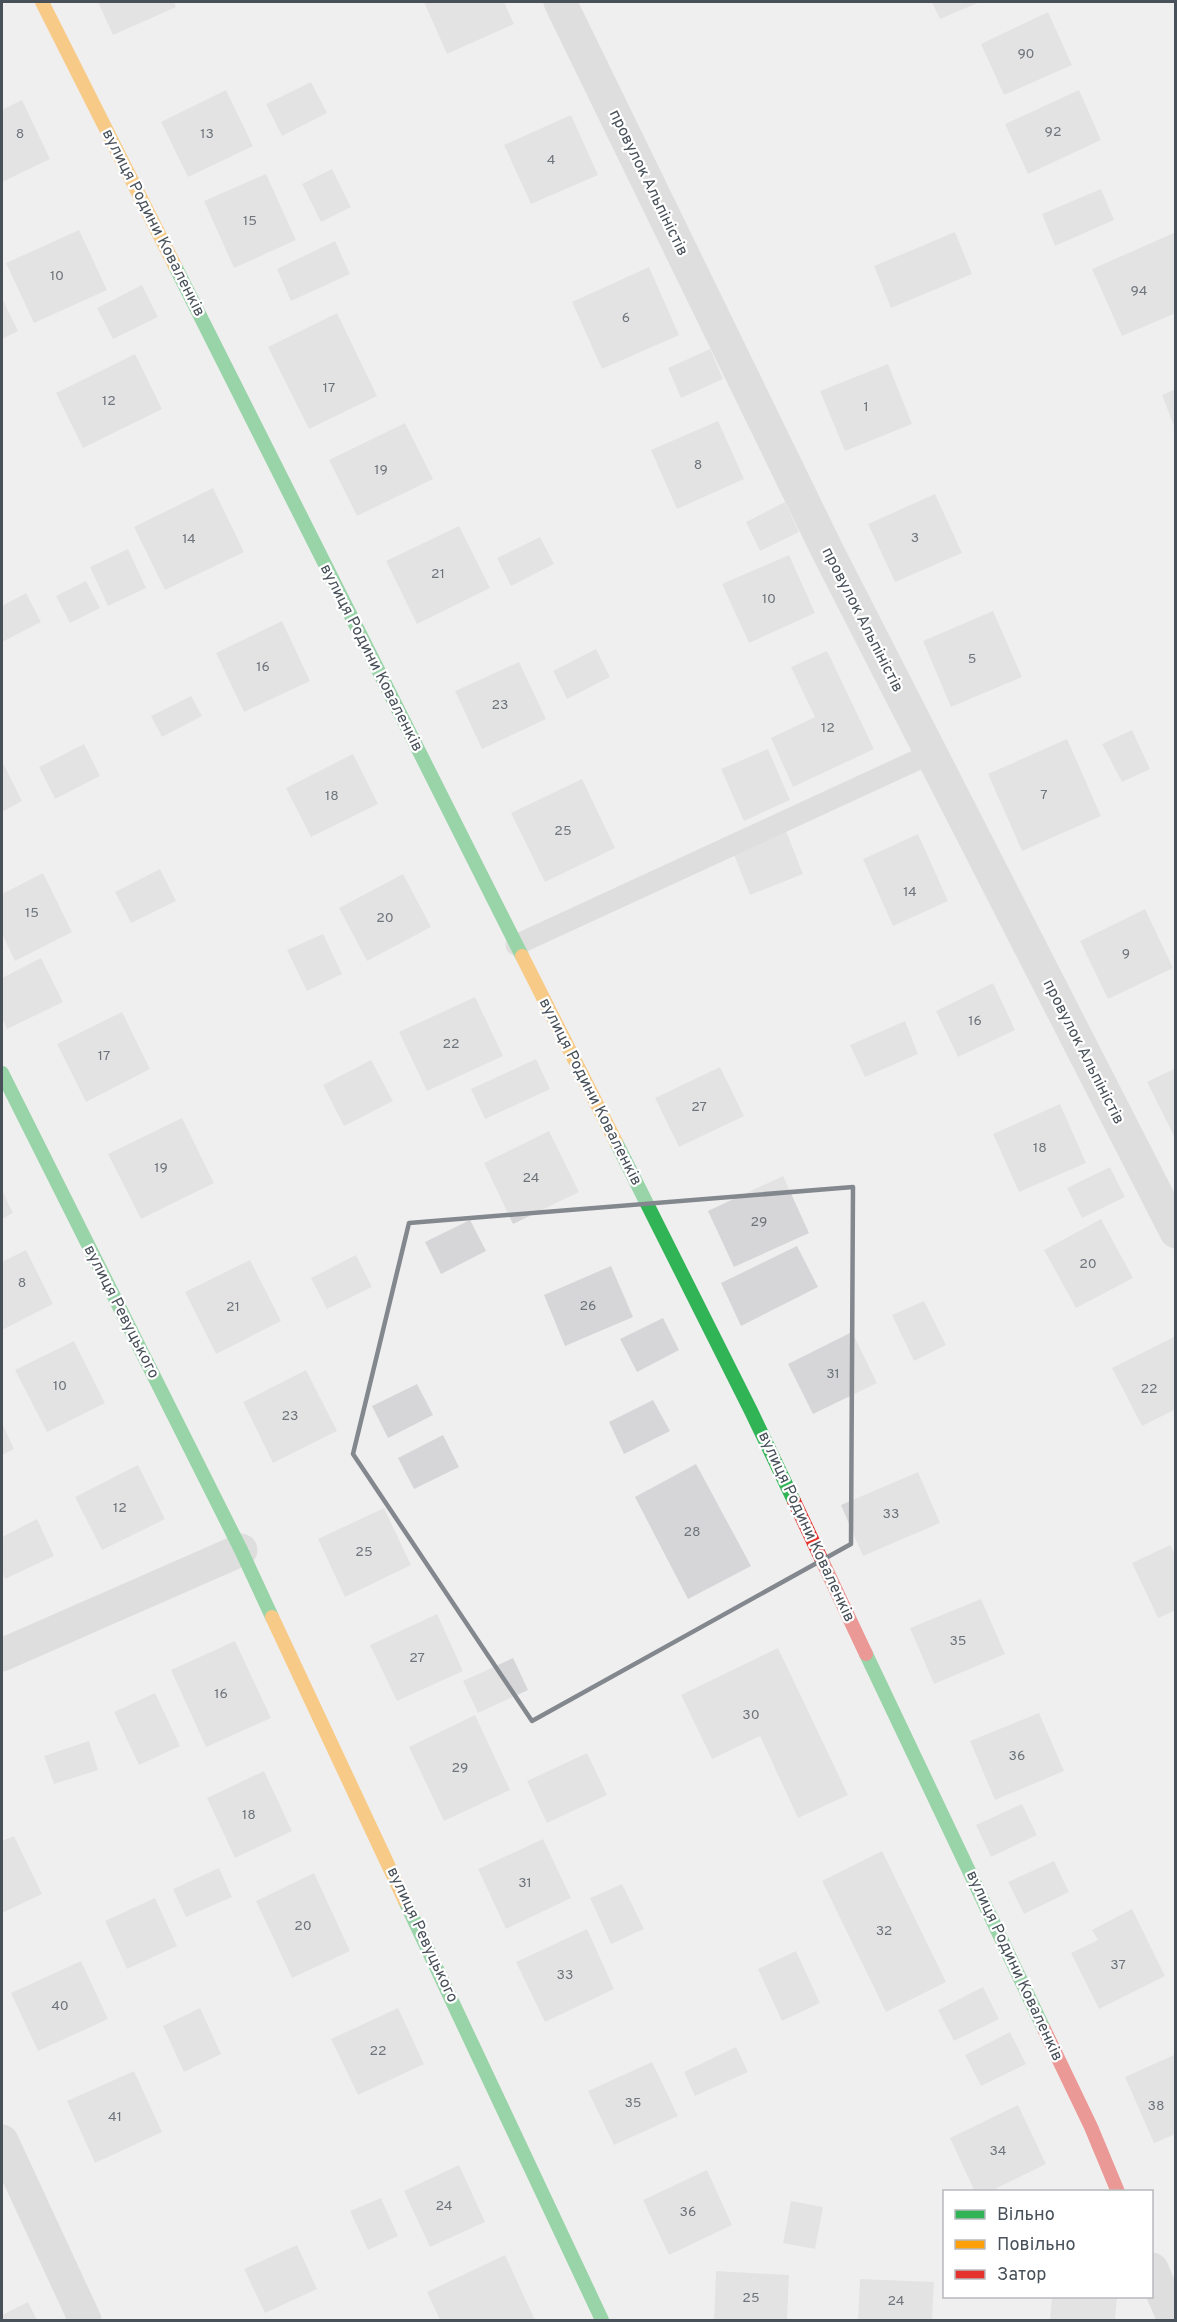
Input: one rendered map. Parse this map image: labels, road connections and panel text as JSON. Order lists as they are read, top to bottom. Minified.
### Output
{"streets":{"street":["провулок Альпіністів","вулиця Родини Коваленків","вулиця Ревуцького"]},"house_numbers":["90","92","8","13","4","15","10","94","6","17","12","1","8","19","3","14","21","10","5","16","23","12","7","18","25","14","15","20","9","16","22","17","27","18","19","24","29","20","8","26","21","31","10","22","23","12","33","28","25","35","27","16","30","36","29","18","31","20","32","37","33","40","22","35","38","41","34","24","36","25","24"],"legend":["Вільно","Повільно","Затор"]}
